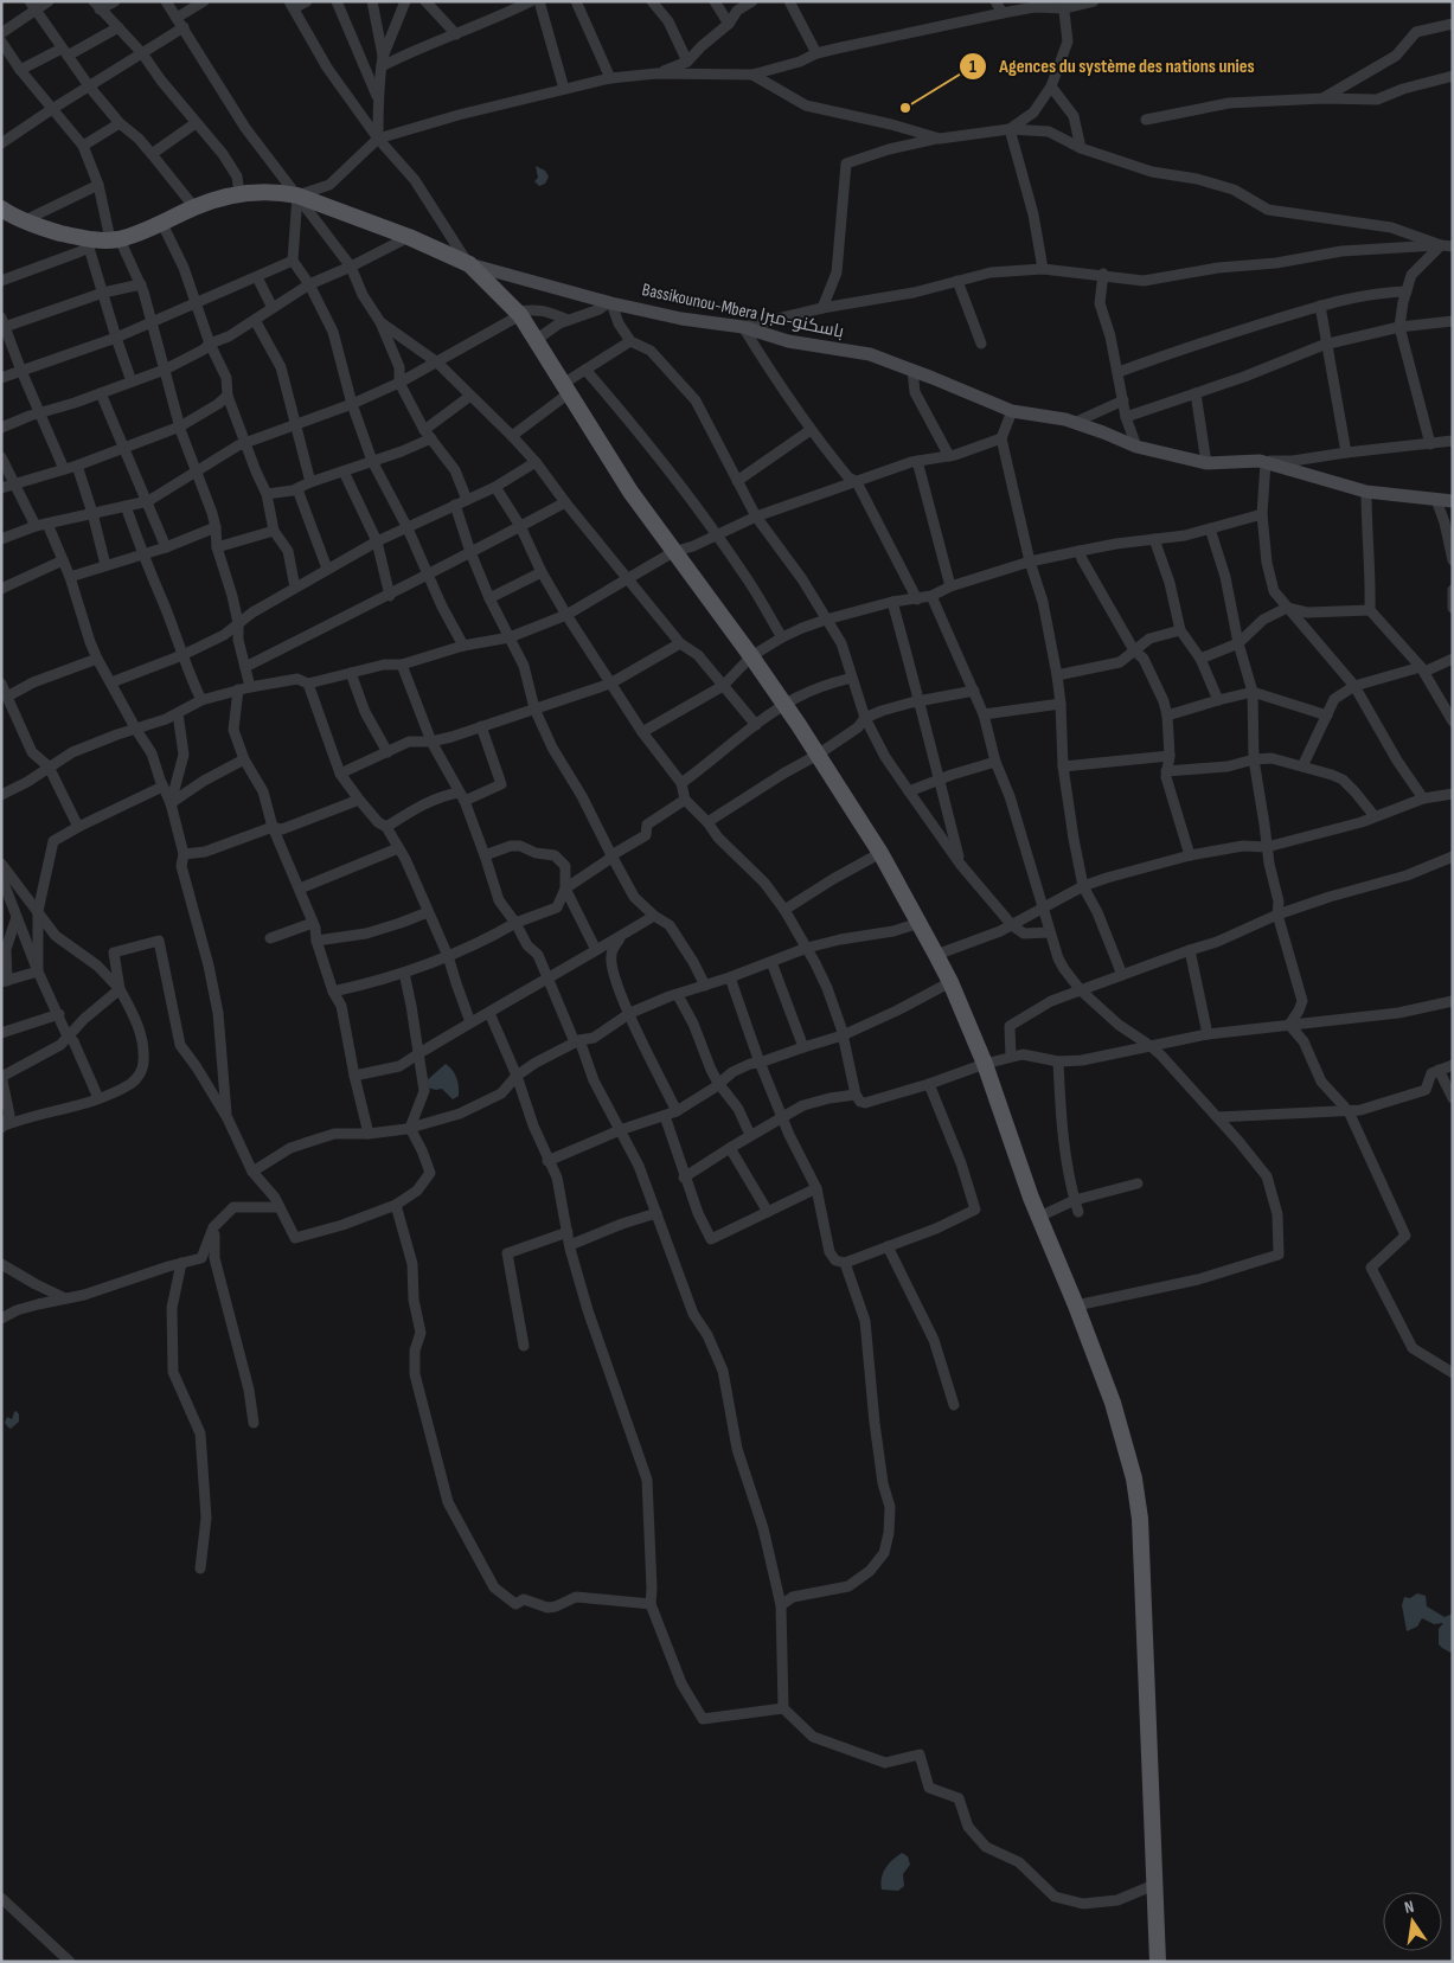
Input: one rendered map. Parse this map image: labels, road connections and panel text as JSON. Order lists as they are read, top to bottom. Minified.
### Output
{"streets":{"main road":["Bassikounou-Mbera باسكنو-مبرا"]},"places":["Agences du système des nations unies"],"north":"top"}
